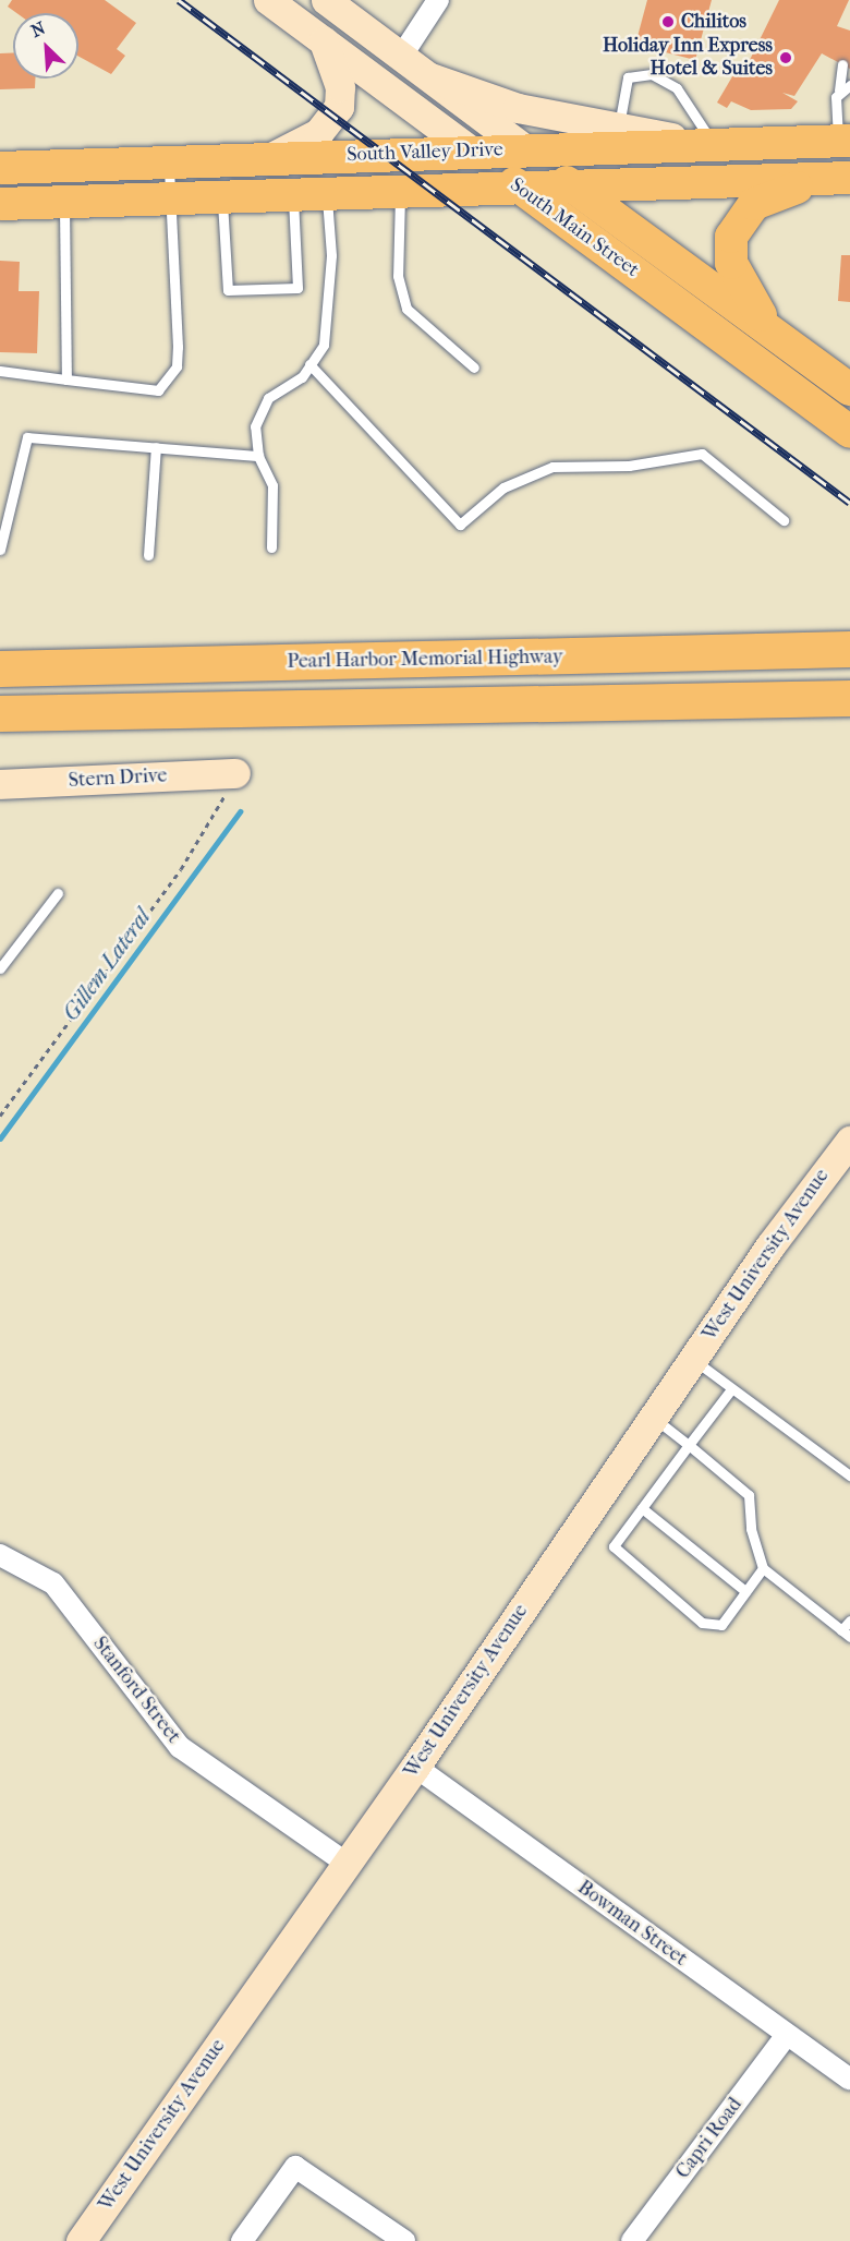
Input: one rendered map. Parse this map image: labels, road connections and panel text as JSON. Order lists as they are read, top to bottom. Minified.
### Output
{"streets":{"highway":["Pearl Harbor Memorial Highway"],"main road":["South Valley Drive","South Main Street"],"street":["Stern Drive","West University Avenue","Stanford Street","Bowman Street","Capri Road"]},"crossings":[["South Valley Drive","South Main Street"],["West University Avenue","Stanford Street"],["West University Avenue","Bowman Street"],["Bowman Street","Capri Road"]],"water":["Gillem Lateral"],"places":["Chilitos","Holiday Inn Express Hotel & Suites"],"north":"top left"}
